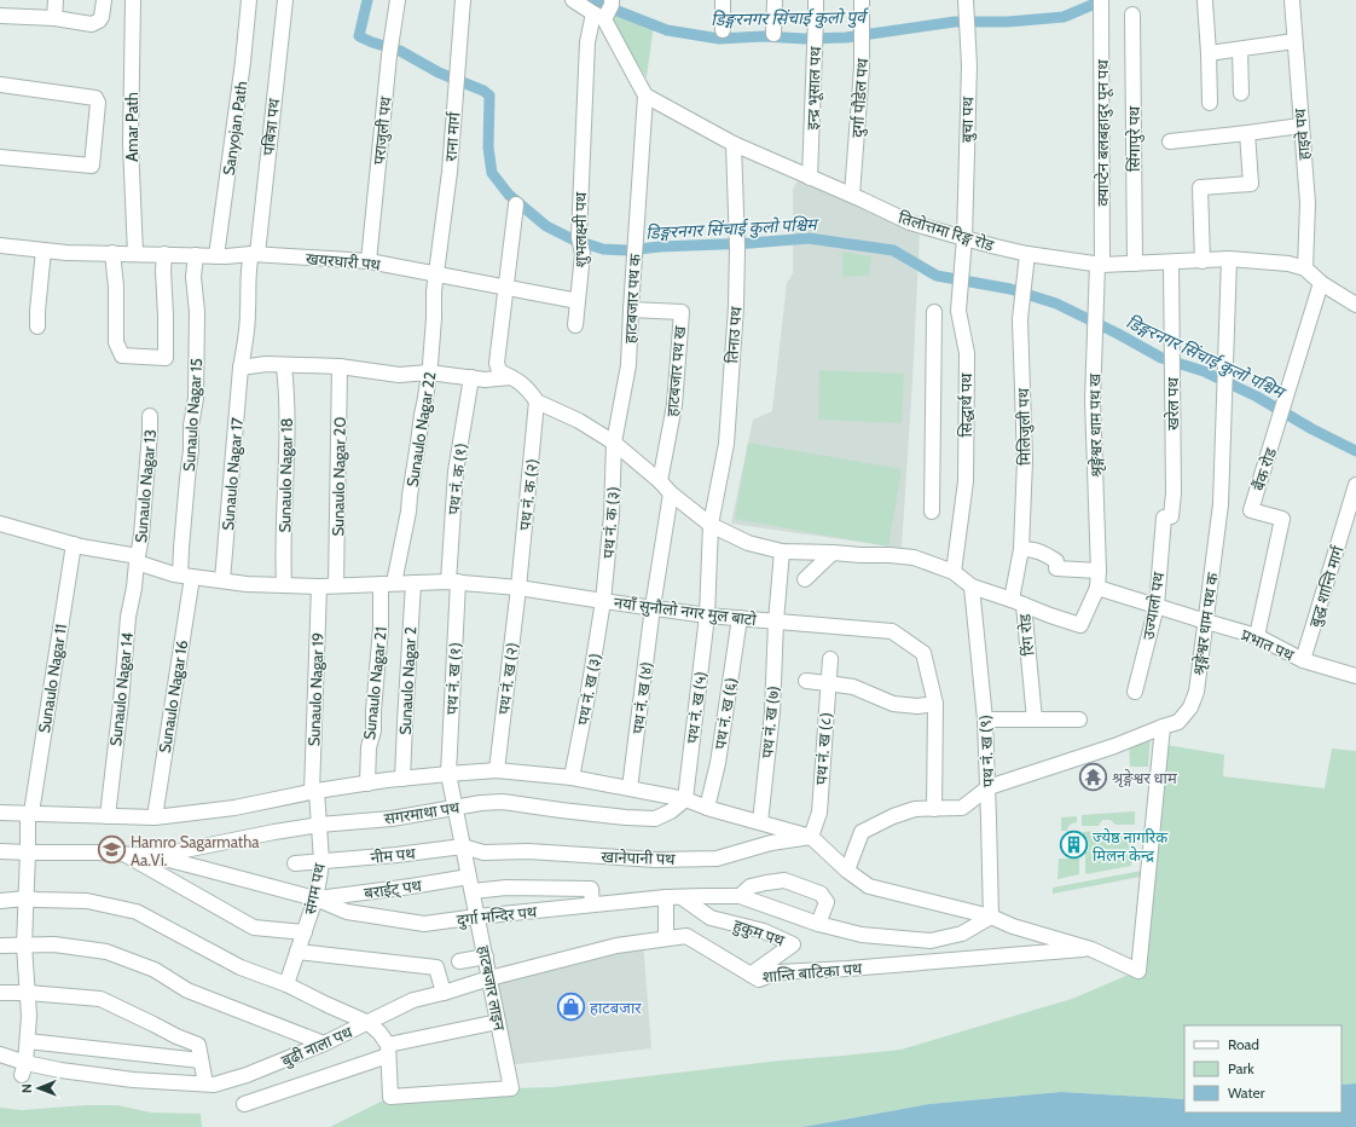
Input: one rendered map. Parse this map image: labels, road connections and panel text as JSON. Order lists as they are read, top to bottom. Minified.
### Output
{"streets":{"street":["इन्द्र भूसाल पथ","दुर्गा पौडेल पथ","बुचा पथ","Amar Path","पबित्रा पथ","Sanyojan Path","पराजुली पथ","क्याप्टेन बलबहादुर पून पथ","हाइवे पथ","राना मार्ग","सिंगापुरे पथ","शुभलक्ष्मी पथ","तिलोत्तमा रिङ्ग रोड","खयरघारी पथ","हाटबजार पथ क","तिनाउ पथ","हाटबजार पथ ख","खरेल पथ","सिद्धार्थ पथ","Sunaulo Nagar 15","श्रृङ्गेश्वर धाम पथ ख","मिलिजुली पथ","Sunaulo Nagar 22","बैंक रोड","Sunaulo Nagar 17","Sunaulo Nagar 18","Sunaulo Nagar 20","पथ नं. क (१)","Sunaulo Nagar 13","पथ नं. क (२)","पथ नं. क (३)","बुद्ध शान्ति मार्ग","उज्यालो पथ","नयाँ सुनौलो नगर मुल बाटो","श्रृङ्गेश्वर धाम पथ क","रिंग रोड","प्रभात पथ","Sunaulo Nagar 11","पथ नं. ख (१)","पथ नं. ख (२)","Sunaulo Nagar 2","Sunaulo Nagar 21","Sunaulo Nagar 14","Sunaulo Nagar 19","पथ नं. ख (३)","Sunaulo Nagar 16","पथ नं. ख (४)","पथ नं. ख (५)","पथ नं. ख (६)","पथ नं. ख (७)","पथ नं. ख (८)","पथ नं. ख (९)","सगरमाथा पथ","नीम पथ","खानेपानी पथ","संगम पथ","बराईट् पथ","दुर्गा मन्दिर पथ","हुकुम पथ","शान्ति बाटिका पथ","हाटबजार लाइन","बुढी नाला पथ"]},"crossings":[["इन्द्र भूसाल पथ","तिलोत्तमा रिङ्ग रोड"],["दुर्गा पौडेल पथ","तिलोत्तमा रिङ्ग रोड"],["बुचा पथ","तिलोत्तमा रिङ्ग रोड"],["बुचा पथ","सिद्धार्थ पथ"],["Amar Path","खयरघारी पथ"],["पबित्रा पथ","खयरघारी पथ"],["पबित्रा पथ","Sunaulo Nagar 17"],["Sanyojan Path","खयरघारी पथ"],["पराजुली पथ","खयरघारी पथ"],["क्याप्टेन बलबहादुर पून पथ","तिलोत्तमा रिङ्ग रोड"],["क्याप्टेन बलबहादुर पून पथ","श्रृङ्गेश्वर धाम पथ ख"],["हाइवे पथ","तिलोत्तमा रिङ्ग रोड"],["राना मार्ग","खयरघारी पथ"],["राना मार्ग","Sunaulo Nagar 22"],["सिंगापुरे पथ","तिलोत्तमा रिङ्ग रोड"],["तिलोत्तमा रिङ्ग रोड","हाटबजार पथ क"],["तिलोत्तमा रिङ्ग रोड","तिनाउ पथ"],["तिलोत्तमा रिङ्ग रोड","खरेल पथ"],["तिलोत्तमा रिङ्ग रोड","सिद्धार्थ पथ"],["तिलोत्तमा रिङ्ग रोड","श्रृङ्गेश्वर धाम पथ ख"],["तिलोत्तमा रिङ्ग रोड","मिलिजुली पथ"],["तिलोत्तमा रिङ्ग रोड","बैंक रोड"],["तिलोत्तमा रिङ्ग रोड","श्रृङ्गेश्वर धाम पथ क"],["खयरघारी पथ","Sunaulo Nagar 15"],["खयरघारी पथ","Sunaulo Nagar 22"],["हाटबजार पथ क","हाटबजार पथ ख"],["हाटबजार पथ क","पथ नं. क (३)"],["तिनाउ पथ","नयाँ सुनौलो नगर मुल बाटो"],["तिनाउ पथ","पथ नं. ख (५)"],["खरेल पथ","उज्यालो पथ"],["Sunaulo Nagar 15","नयाँ सुनौलो नगर मुल बाटो"],["Sunaulo Nagar 15","Sunaulo Nagar 16"],["श्रृङ्गेश्वर धाम पथ ख","प्रभात पथ"],["मिलिजुली पथ","रिंग रोड"],["Sunaulo Nagar 22","नयाँ सुनौलो नगर मुल बाटो"],["Sunaulo Nagar 22","Sunaulo Nagar 21"],["बैंक रोड","प्रभात पथ"],["Sunaulo Nagar 17","नयाँ सुनौलो नगर मुल बाटो"],["Sunaulo Nagar 18","नयाँ सुनौलो नगर मुल बाटो"],["Sunaulo Nagar 20","नयाँ सुनौलो नगर मुल बाटो"],["पथ नं. क (१)","नयाँ सुनौलो नगर मुल बाटो"],["पथ नं. क (१)","पथ नं. ख (१)"],["Sunaulo Nagar 13","नयाँ सुनौलो नगर मुल बाटो"],["Sunaulo Nagar 13","Sunaulo Nagar 14"],["पथ नं. क (२)","नयाँ सुनौलो नगर मुल बाटो"],["पथ नं. क (२)","पथ नं. ख (२)"],["पथ नं. क (३)","नयाँ सुनौलो नगर मुल बाटो"],["पथ नं. क (३)","पथ नं. ख (३)"],["बुद्ध शान्ति मार्ग","प्रभात पथ"],["उज्यालो पथ","प्रभात पथ"],["नयाँ सुनौलो नगर मुल बाटो","श्रृङ्गेश्वर धाम पथ क"],["नयाँ सुनौलो नगर मुल बाटो","Sunaulo Nagar 11"],["नयाँ सुनौलो नगर मुल बाटो","पथ नं. ख (१)"],["नयाँ सुनौलो नगर मुल बाटो","पथ नं. ख (२)"],["नयाँ सुनौलो नगर मुल बाटो","Sunaulo Nagar 2"],["नयाँ सुनौलो नगर मुल बाटो","Sunaulo Nagar 21"],["नयाँ सुनौलो नगर मुल बाटो","Sunaulo Nagar 14"],["नयाँ सुनौलो नगर मुल बाटो","Sunaulo Nagar 19"],["नयाँ सुनौलो नगर मुल बाटो","पथ नं. ख (३)"],["नयाँ सुनौलो नगर मुल बाटो","Sunaulo Nagar 16"],["नयाँ सुनौलो नगर मुल बाटो","पथ नं. ख (४)"],["नयाँ सुनौलो नगर मुल बाटो","पथ नं. ख (५)"],["नयाँ सुनौलो नगर मुल बाटो","पथ नं. ख (६)"],["नयाँ सुनौलो नगर मुल बाटो","पथ नं. ख (७)"],["श्रृङ्गेश्वर धाम पथ क","प्रभात पथ"],["श्रृङ्गेश्वर धाम पथ क","पथ नं. ख (९)"],["रिंग रोड","पथ नं. ख (९)"],["Sunaulo Nagar 11","दुर्गा मन्दिर पथ"],["Sunaulo Nagar 11","बुढी नाला पथ"],["पथ नं. ख (१)","हाटबजार लाइन"],["Sunaulo Nagar 19","संगम पथ"],["पथ नं. ख (५)","सगरमाथा पथ"],["पथ नं. ख (८)","खानेपानी पथ"],["पथ नं. ख (९)","दुर्गा मन्दिर पथ"],["सगरमाथा पथ","संगम पथ"],["सगरमाथा पथ","दुर्गा मन्दिर पथ"],["सगरमाथा पथ","हाटबजार लाइन"],["नीम पथ","खानेपानी पथ"],["नीम पथ","संगम पथ"],["नीम पथ","हाटबजार लाइन"],["खानेपानी पथ","हाटबजार लाइन"],["संगम पथ","बराईट् पथ"],["संगम पथ","दुर्गा मन्दिर पथ"],["संगम पथ","बुढी नाला पथ"],["बराईट् पथ","दुर्गा मन्दिर पथ"],["बराईट् पथ","हाटबजार लाइन"],["दुर्गा मन्दिर पथ","हुकुम पथ"],["दुर्गा मन्दिर पथ","हाटबजार लाइन"],["हुकुम पथ","शान्ति बाटिका पथ"],["शान्ति बाटिका पथ","हाटबजार लाइन"],["शान्ति बाटिका पथ","बुढी नाला पथ"]],"water":["डिङ्गरनगर सिंचाई कुलो पुर्व","डिङ्गरनगर सिंचाई कुलो पश्चिम"],"places":{"temple":["श्रृङ्गेश्वर धाम"],"building":["ज्येष्ठ नागरिक मिलन केन्द्र"],"school or university":["Hamro Sagarmatha Aa.Vi."],"shop":["हाटबजार"]},"legend":["Road","Park","Water"],"north":"left"}
